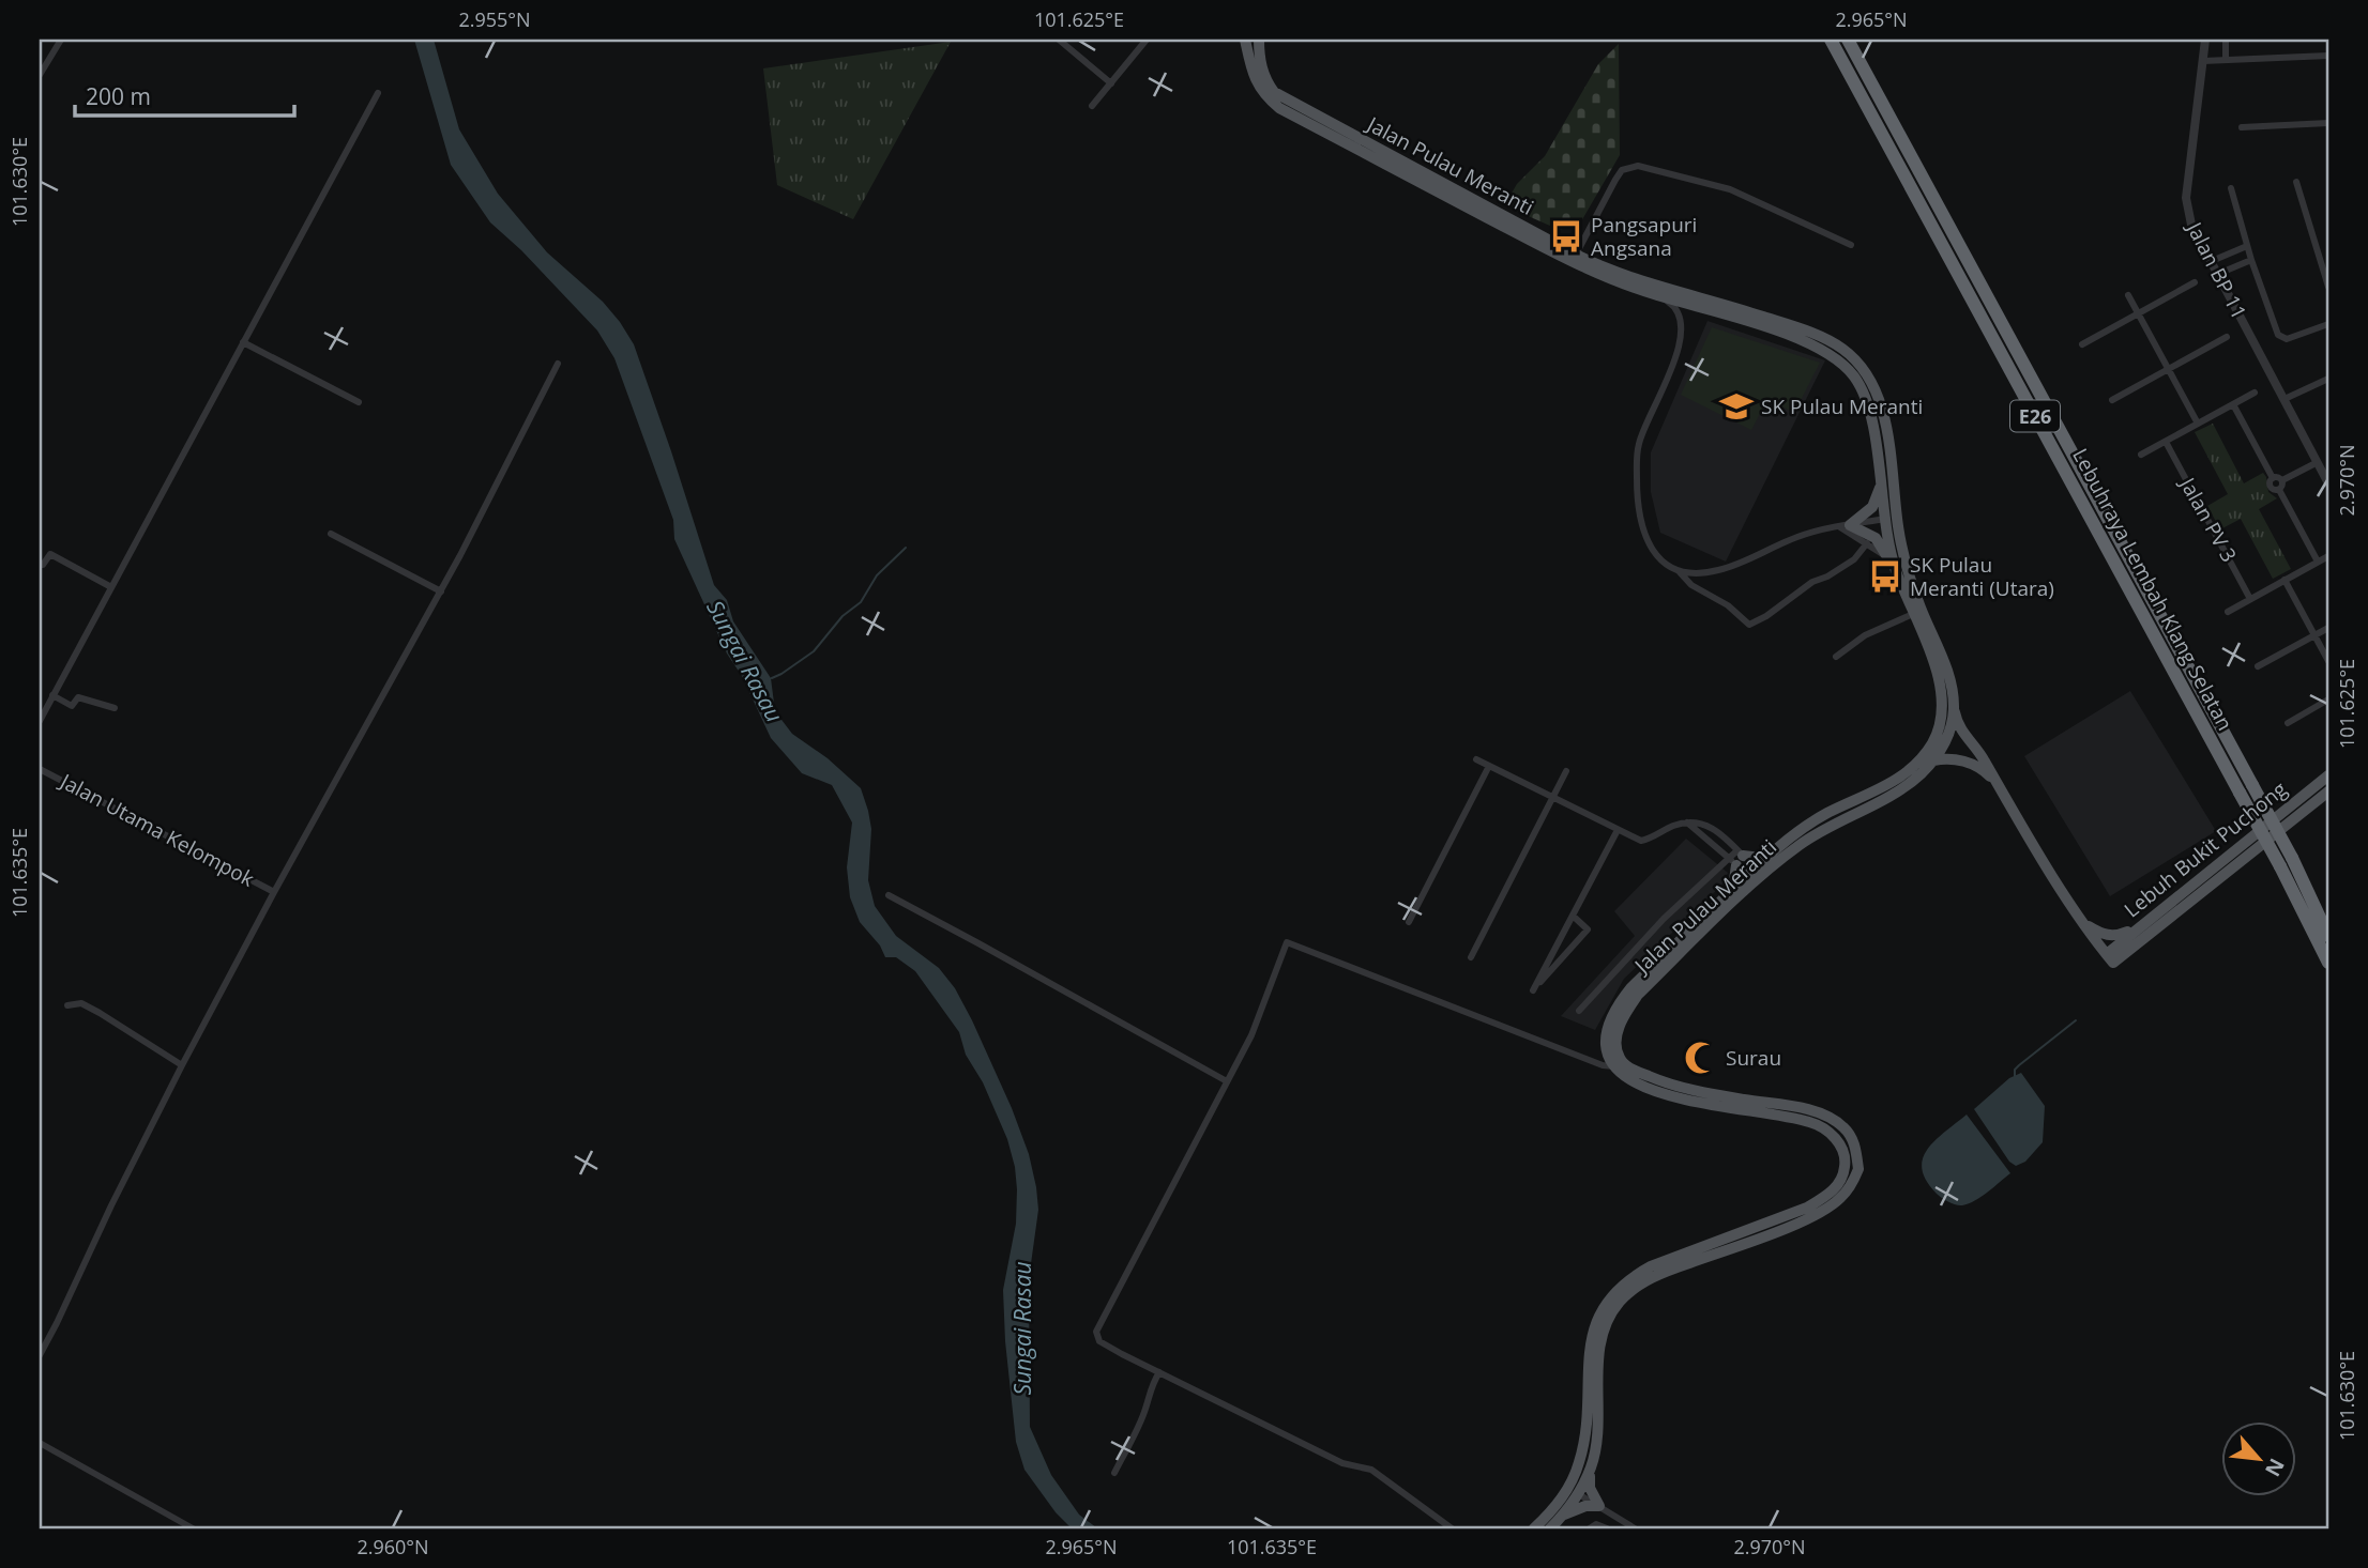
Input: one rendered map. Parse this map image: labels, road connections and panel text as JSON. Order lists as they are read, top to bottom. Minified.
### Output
{"streets":{"highway":["E26","Lebuhraya Lembah Klang Selatan"],"main road":["Jalan Pulau Meranti","Lebuh Bukit Puchong"],"street":["Jalan BP 11","Jalan PV 3","Jalan Utama Kelompok"]},"water":["Sungai Rasau"],"places":{"bus stop":["Pangsapuri Angsana","SK Pulau Meranti (Utara)"],"school or university":["SK Pulau Meranti"],"mosque":["Surau"]},"scale_bar":"200 m","north":"bottom right","coordinates":["2.955°N","101.625°E","2.965°N","101.630°E","2.970°N","101.635°E","2.960°N"]}
